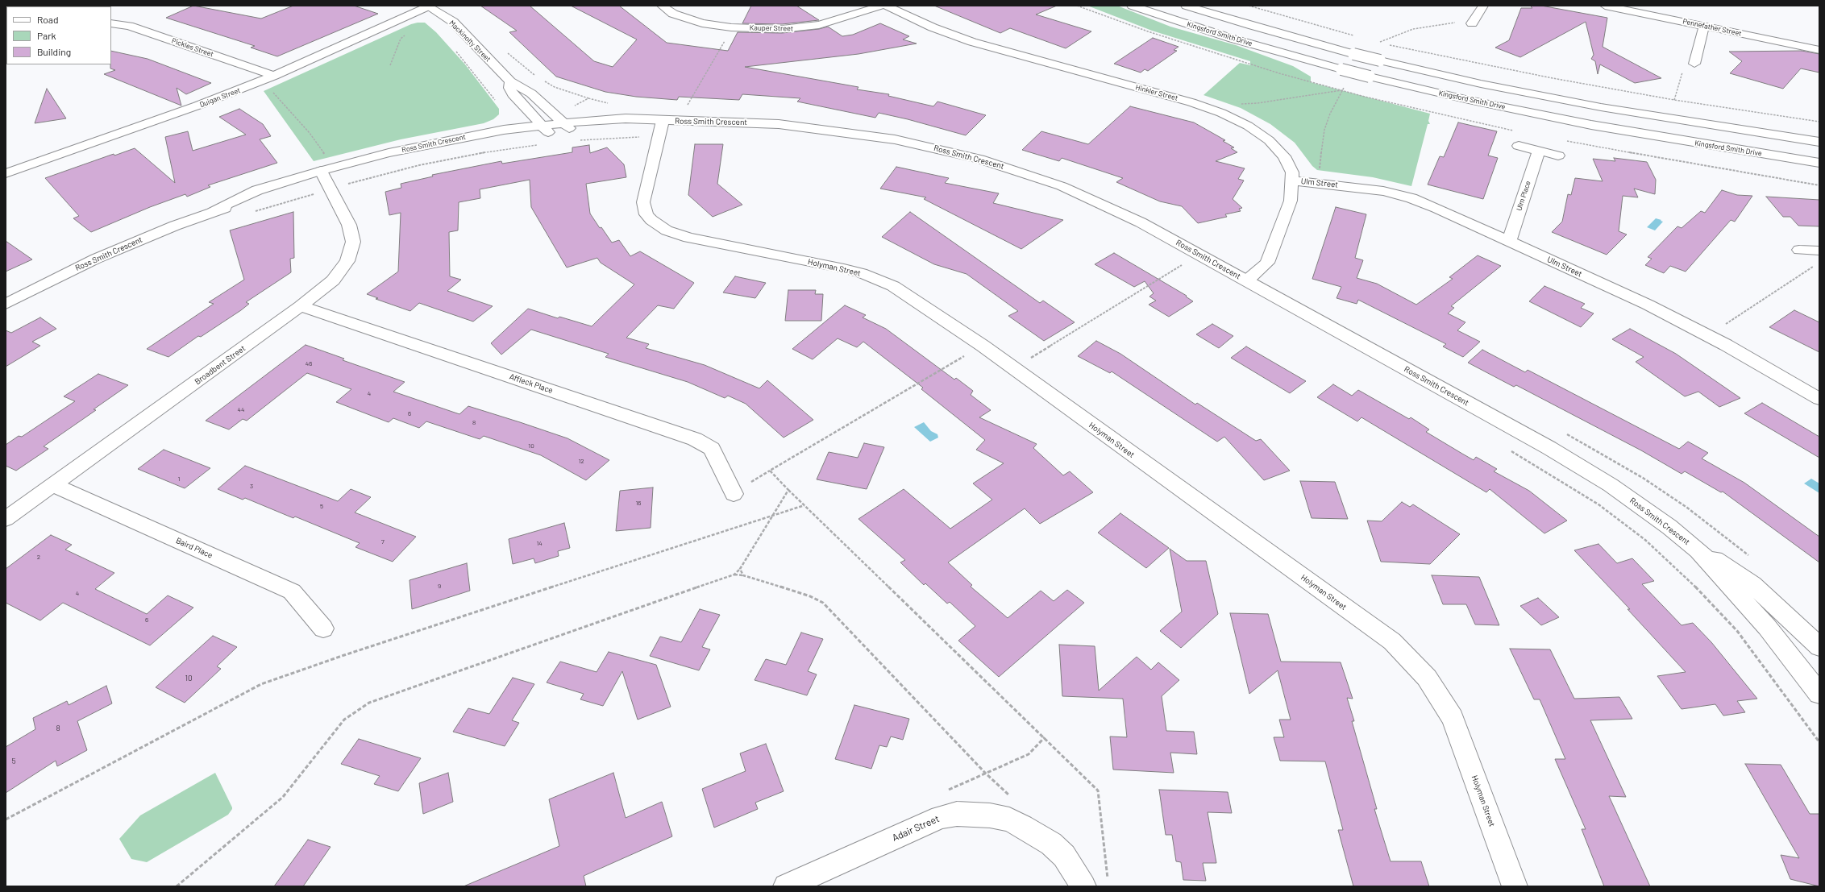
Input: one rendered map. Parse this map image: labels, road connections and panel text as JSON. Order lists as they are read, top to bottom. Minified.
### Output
{"streets":{"street":["Pennefather Street","Kauper Street","Kingsford Smith Drive","Mackinolty Street","Pickles Street","Hinkler Street","Duigan Street","Ross Smith Crescent","Ulm Street","Ulm Place","Holyman Street","Broadbent Street","Affleck Place","Baird Place","Adair Street"]},"crossings":[["Mackinolty Street","Duigan Street"],["Mackinolty Street","Ross Smith Crescent"],["Pickles Street","Duigan Street"],["Hinkler Street","Ross Smith Crescent"],["Hinkler Street","Ulm Street"],["Ross Smith Crescent","Holyman Street"],["Ross Smith Crescent","Broadbent Street"],["Ulm Street","Ulm Place"],["Broadbent Street","Affleck Place"],["Broadbent Street","Baird Place"]],"house_numbers":["46","4","44","6","8","10","12","1","3","16","5","7","14","2","9","4","6","10","8","5"],"legend":["Road","Park","Building"]}
